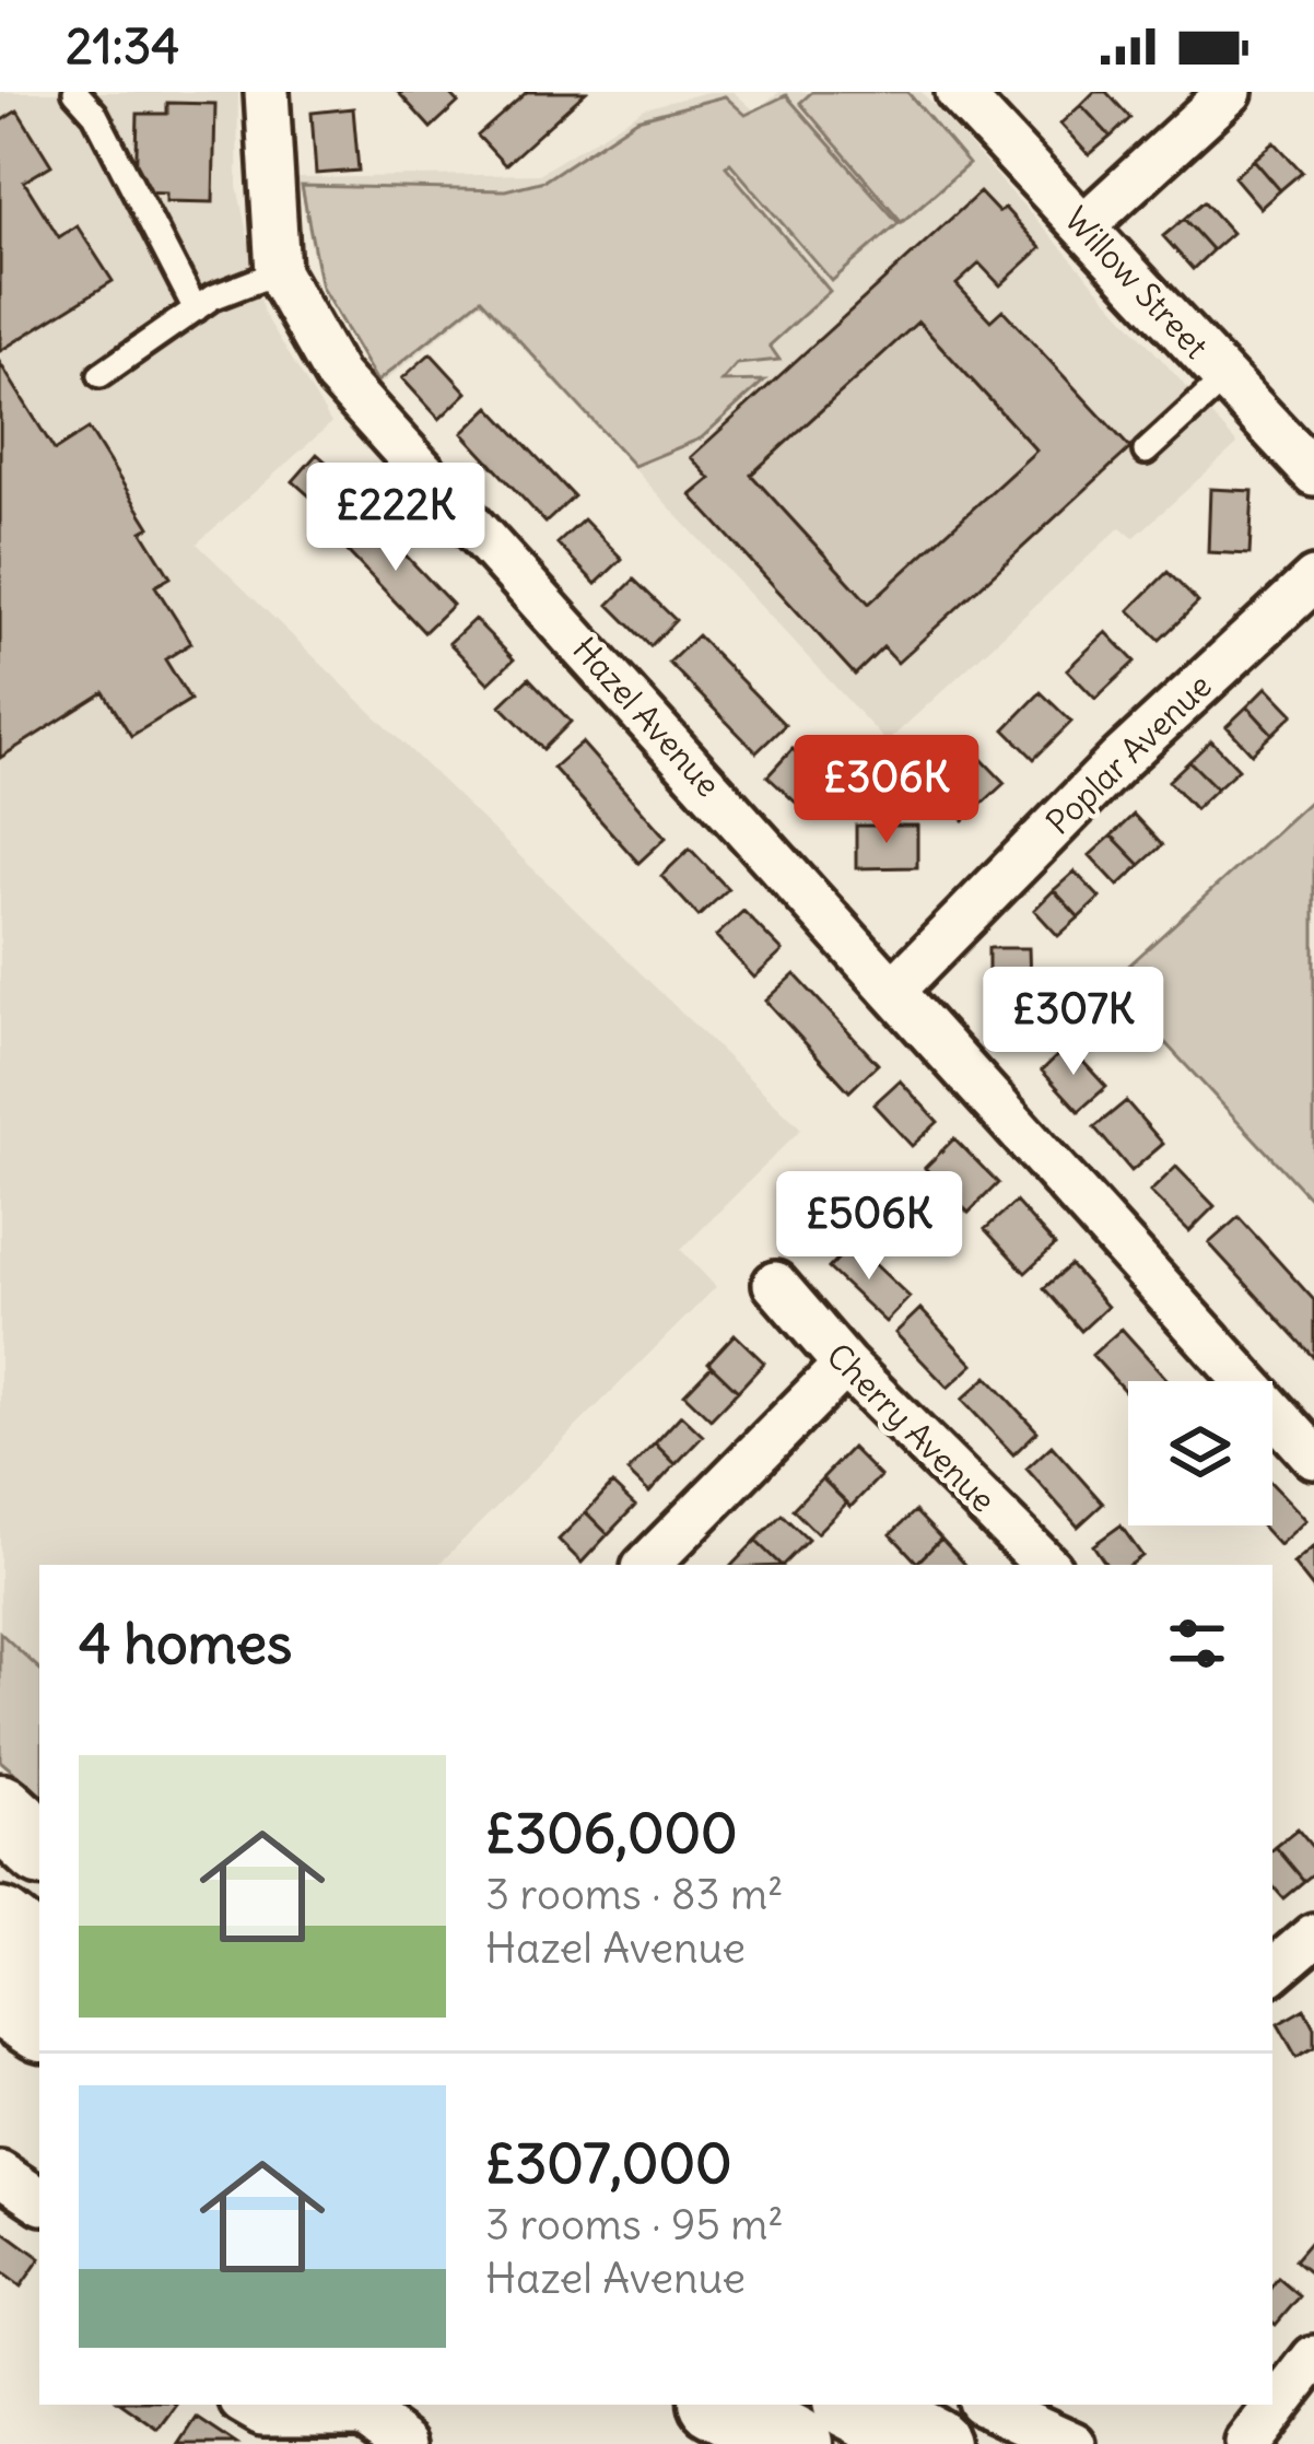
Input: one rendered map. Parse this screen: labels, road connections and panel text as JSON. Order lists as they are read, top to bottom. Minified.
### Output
{"streets":{"street":["Willow Street","Hazel Avenue","Poplar Avenue","Cherry Avenue"]},"crossings":[["Hazel Avenue","Poplar Avenue"]],"page":{"status":"21:34","price":["£222K","£306K","£307K","£506K"],"heading":"4 homes","list":[{"name":"£306,000","note":"3 rooms · 83 m² · Hazel Avenue"},{"name":"£307,000","note":"3 rooms · 95 m² · Hazel Avenue"}]}}
